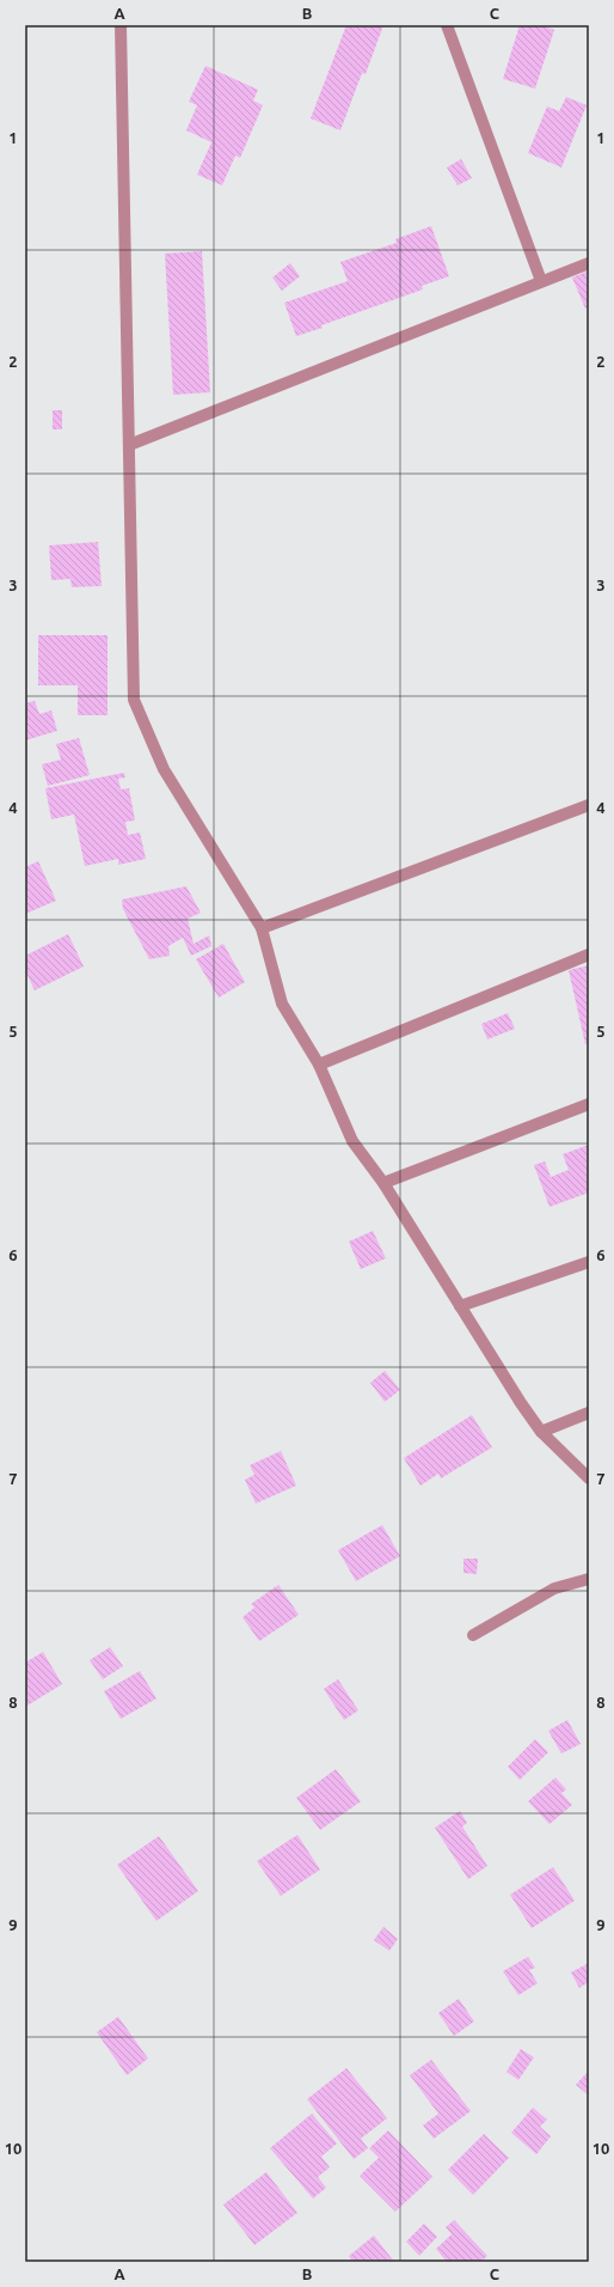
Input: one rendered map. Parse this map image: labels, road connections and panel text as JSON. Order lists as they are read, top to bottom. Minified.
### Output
{"grid":{"columns":["A","B","C"],"rows":["1","2","3","4","5","6","7","8","9","10"]}}
